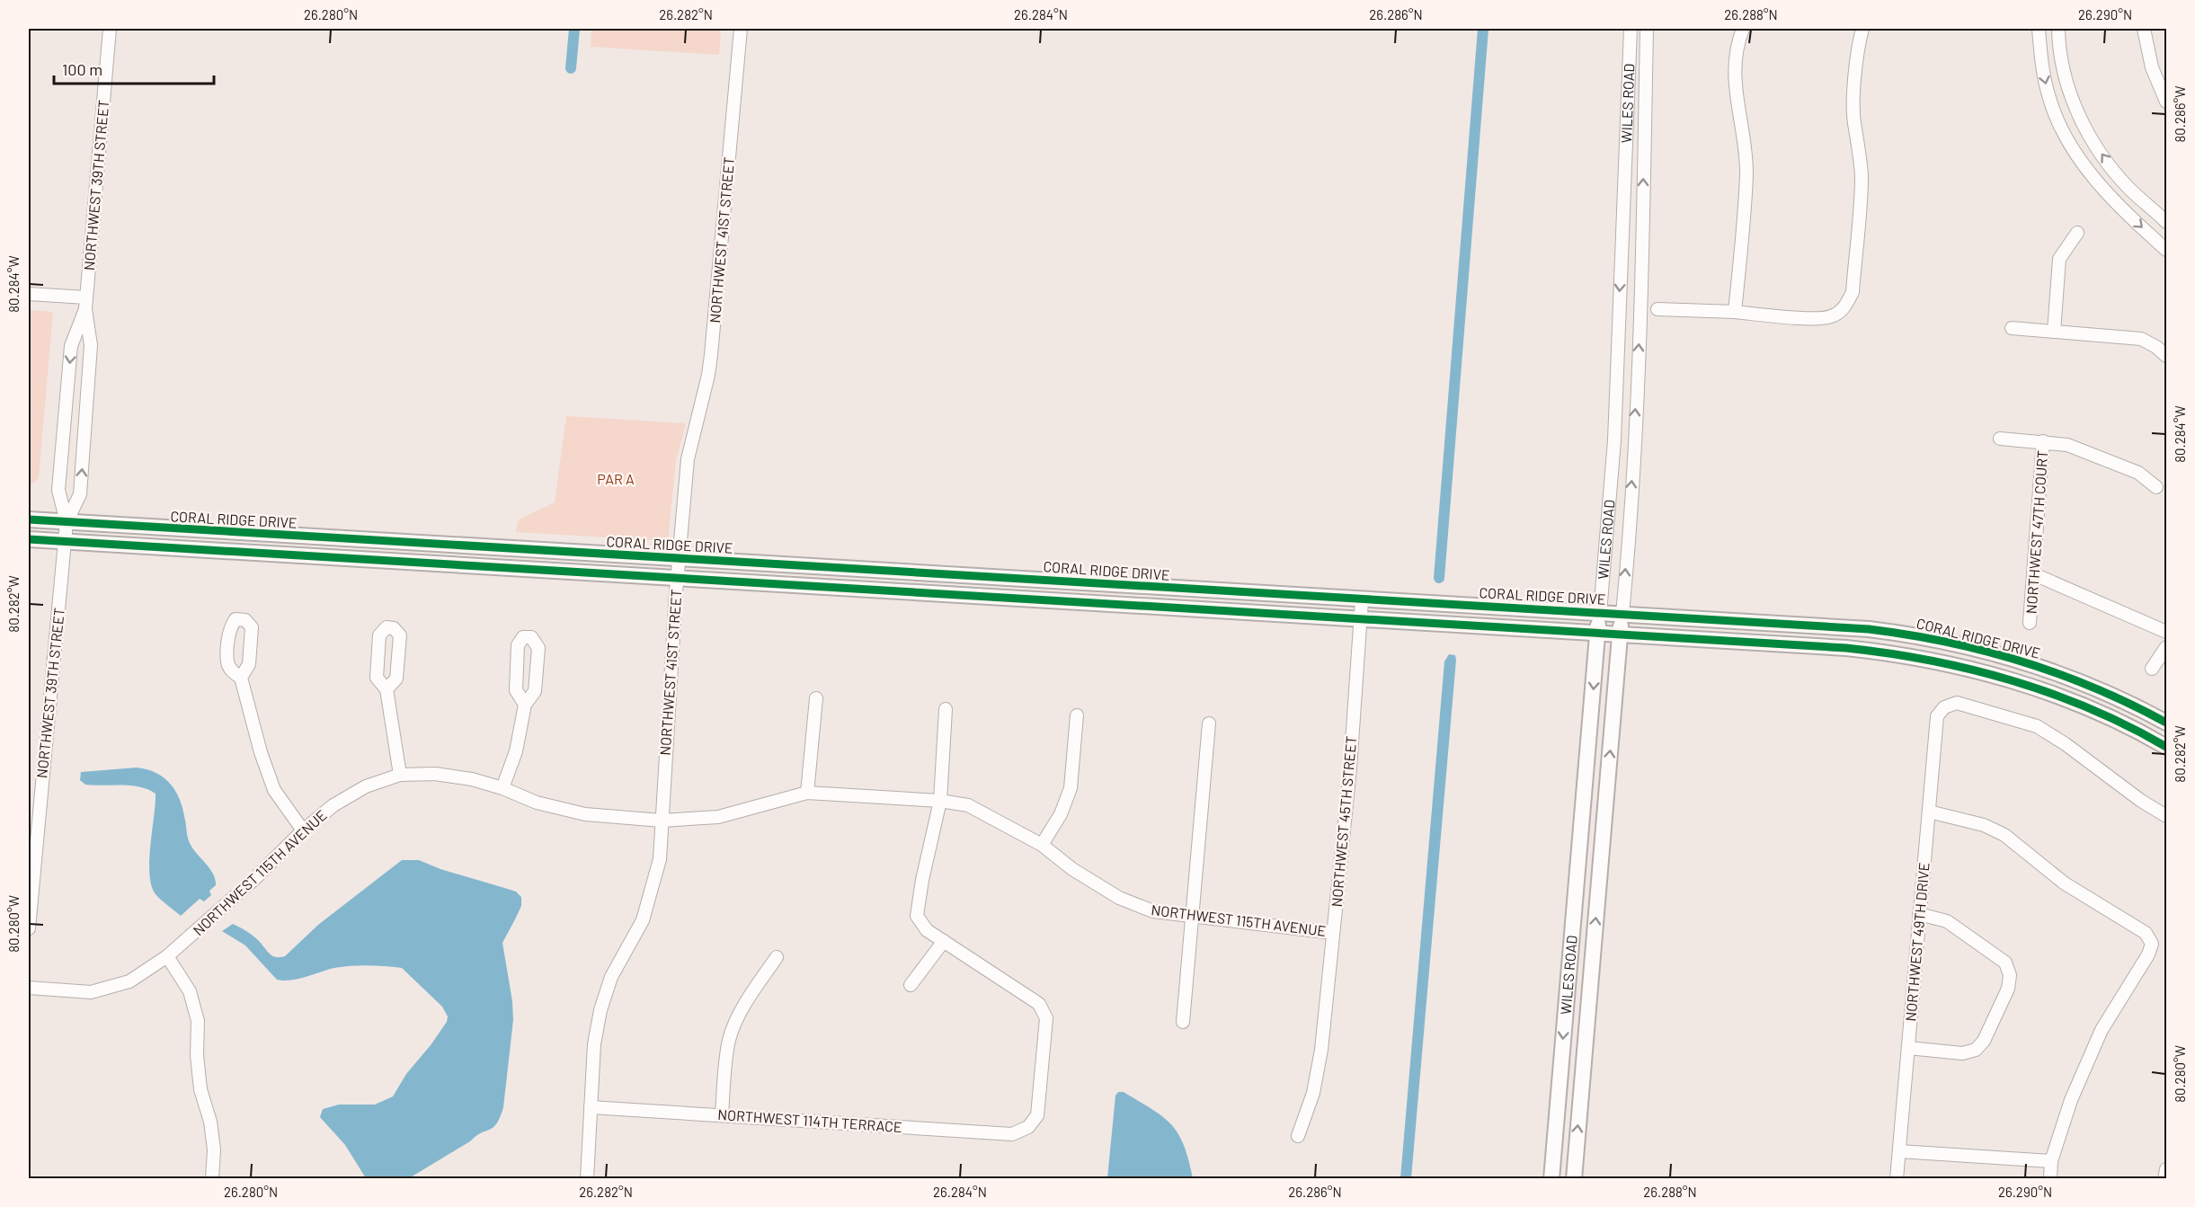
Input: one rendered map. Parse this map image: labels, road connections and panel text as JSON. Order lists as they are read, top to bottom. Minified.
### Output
{"streets":{"main road":["WILES ROAD","CORAL RIDGE DRIVE"],"street":["NORTHWEST 39TH STREET","NORTHWEST 41ST STREET","NORTHWEST 47TH COURT","NORTHWEST 45TH STREET","NORTHWEST 115TH AVENUE","NORTHWEST 49TH DRIVE","NORTHWEST 114TH TERRACE"]},"crossings":[["WILES ROAD","CORAL RIDGE DRIVE"],["NORTHWEST 39TH STREET","CORAL RIDGE DRIVE"],["NORTHWEST 41ST STREET","CORAL RIDGE DRIVE"],["NORTHWEST 41ST STREET","NORTHWEST 115TH AVENUE"],["NORTHWEST 41ST STREET","NORTHWEST 114TH TERRACE"],["CORAL RIDGE DRIVE","NORTHWEST 45TH STREET"],["NORTHWEST 45TH STREET","NORTHWEST 115TH AVENUE"]],"parks":["PAR A"],"scale_bar":"100 m","coordinates":["26.280°N","26.282°N","26.284°N","26.286°N","26.288°N","26.290°N","80.286°W","80.284°W","80.282°W","80.280°W"]}
